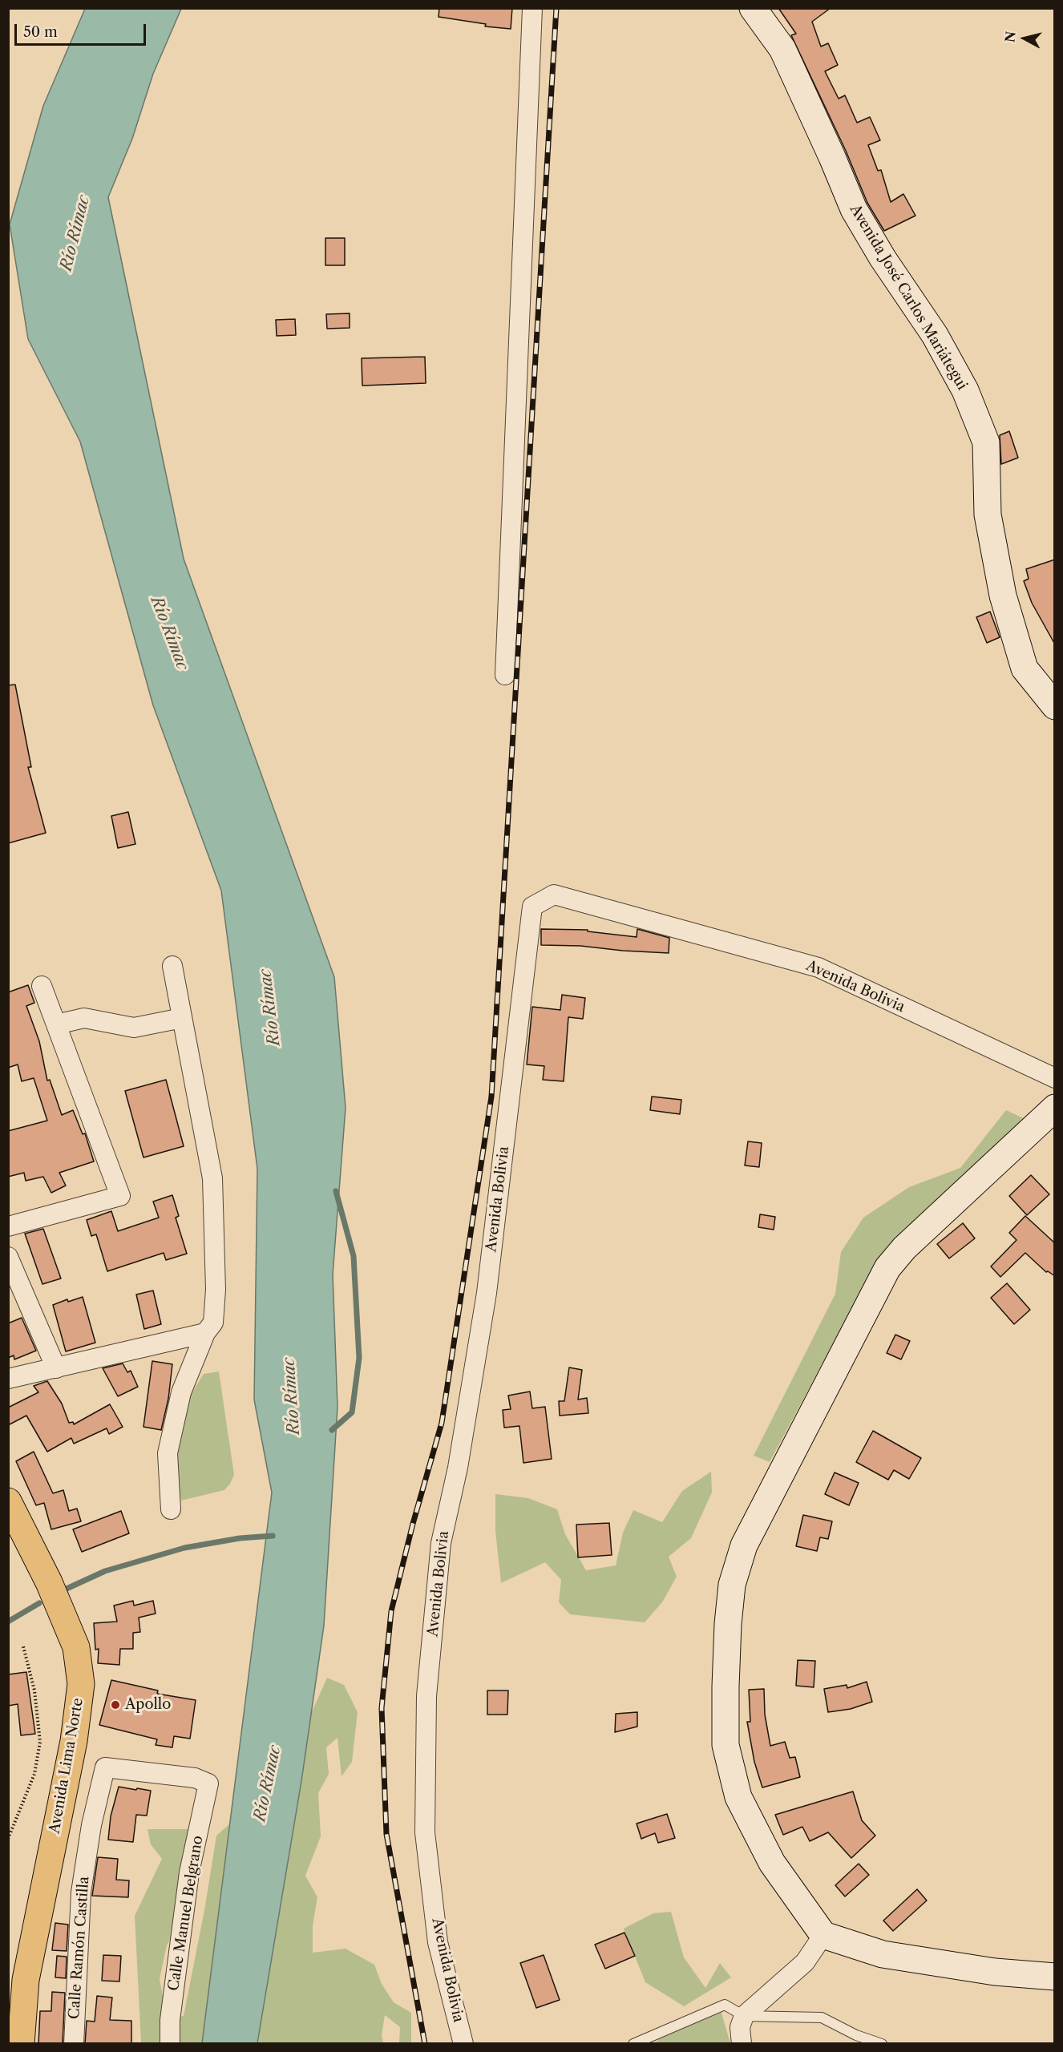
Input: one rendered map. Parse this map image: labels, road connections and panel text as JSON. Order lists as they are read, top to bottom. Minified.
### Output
{"streets":{"highway":["Avenida Lima Norte"],"street":["Avenida José Carlos Mariátegui","Avenida Bolivia","Calle Manuel Belgrano","Calle Ramón Castilla"]},"crossings":[["Calle Manuel Belgrano","Calle Ramón Castilla"]],"water":["Río Rímac"],"places":["Apollo"],"scale_bar":"50 m","north":"left"}
